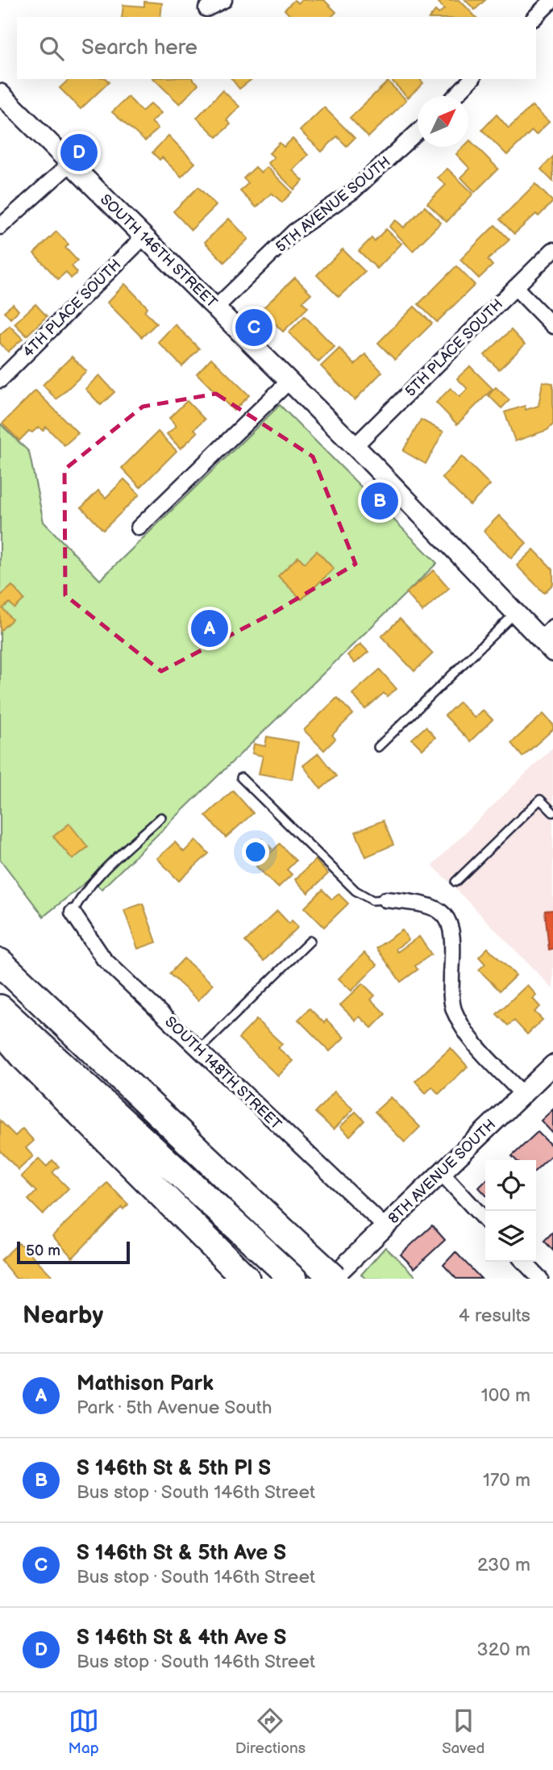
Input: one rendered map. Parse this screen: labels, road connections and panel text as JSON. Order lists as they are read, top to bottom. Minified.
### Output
{"streets":{"street":["5TH AVENUE SOUTH","SOUTH 146TH STREET","4TH PLACE SOUTH","5TH PLACE SOUTH","SOUTH 148TH STREET","8TH AVENUE SOUTH"]},"crossings":[["5TH AVENUE SOUTH","SOUTH 146TH STREET"],["SOUTH 146TH STREET","4TH PLACE SOUTH"],["SOUTH 146TH STREET","5TH PLACE SOUTH"],["SOUTH 148TH STREET","8TH AVENUE SOUTH"]],"scale_bar":"50 m","north":"top right","page":{"search":"Search here","pins":["D","C","B","A"],"scale":"50 m","heading":["Nearby","4 results"],"list":[{"mark":"A","name":"Mathison Park","note":"Park · 5th Avenue South","value":"100 m"},{"mark":"B","name":"S 146th St & 5th Pl S","note":"Bus stop · South 146th Street","value":"170 m"},{"mark":"C","name":"S 146th St & 5th Ave S","note":"Bus stop · South 146th Street","value":"230 m"},{"mark":"D","name":"S 146th St & 4th Ave S","note":"Bus stop · South 146th Street","value":"320 m"}],"nav":["Map","Directions","Saved"]}}
